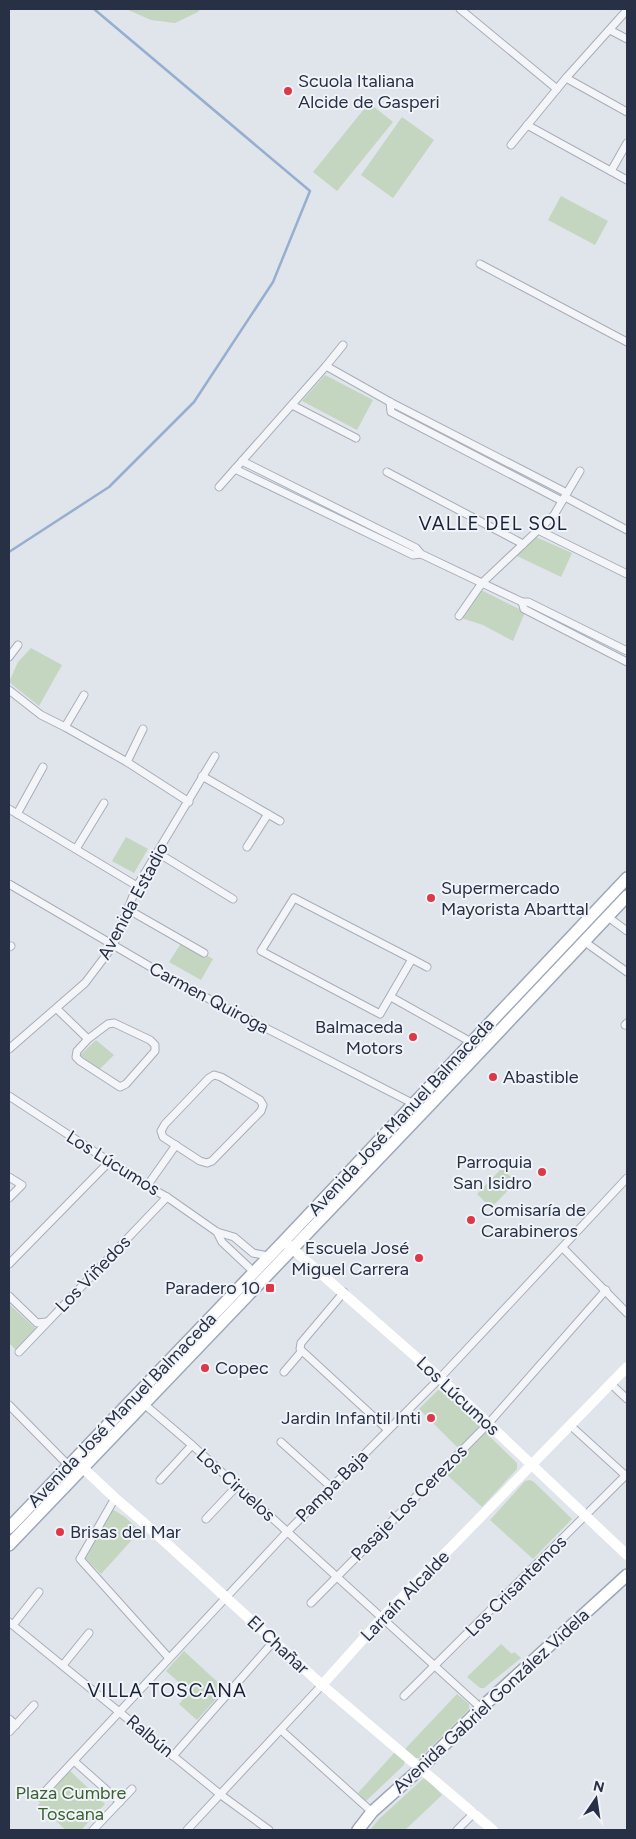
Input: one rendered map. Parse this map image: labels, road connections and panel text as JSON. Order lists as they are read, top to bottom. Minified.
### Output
{"streets":{"main road":["Avenida José Manuel Balmaceda","Avenida Gabriel González Videla"],"street":["Avenida Estadio","Carmen Quiroga","Los Lúcumos","Los Viñedos","Los Ciruelos","Pampa Baja","Pasaje Los Cerezos","Los Crisantemos","Larraín Alcalde","El Chañar","Ralbún"]},"crossings":[["Avenida Estadio","Carmen Quiroga"],["Carmen Quiroga","Avenida José Manuel Balmaceda"],["Avenida José Manuel Balmaceda","Los Lúcumos"],["Avenida José Manuel Balmaceda","Los Ciruelos"],["Avenida José Manuel Balmaceda","El Chañar"],["Los Lúcumos","Los Viñedos"],["Los Lúcumos","Pampa Baja"],["Los Lúcumos","Pasaje Los Cerezos"],["Los Lúcumos","Los Crisantemos"],["Los Lúcumos","Larraín Alcalde"],["Los Ciruelos","Pampa Baja"],["Los Ciruelos","Pasaje Los Cerezos"],["Los Ciruelos","Los Crisantemos"],["Los Ciruelos","Larraín Alcalde"],["Los Ciruelos","Avenida Gabriel González Videla"],["Pampa Baja","El Chañar"],["Pampa Baja","Ralbún"],["Larraín Alcalde","El Chañar"],["Larraín Alcalde","Ralbún"],["El Chañar","Avenida Gabriel González Videla"]],"districts":["VALLE DEL SOL","VILLA TOSCANA"],"parks":["Plaza Cumbre Toscana"],"places":{"other":["Scuola Italiana Alcide de Gasperi","Supermercado Mayorista Abarttal","Balmaceda Motors","Abastible","Parroquia San Isidro","Comisaría de Carabineros","Escuela José Miguel Carrera","Copec","Jardin Infantil Inti","Brisas del Mar"],"transit":["Paradero 10"]},"north":"top"}
